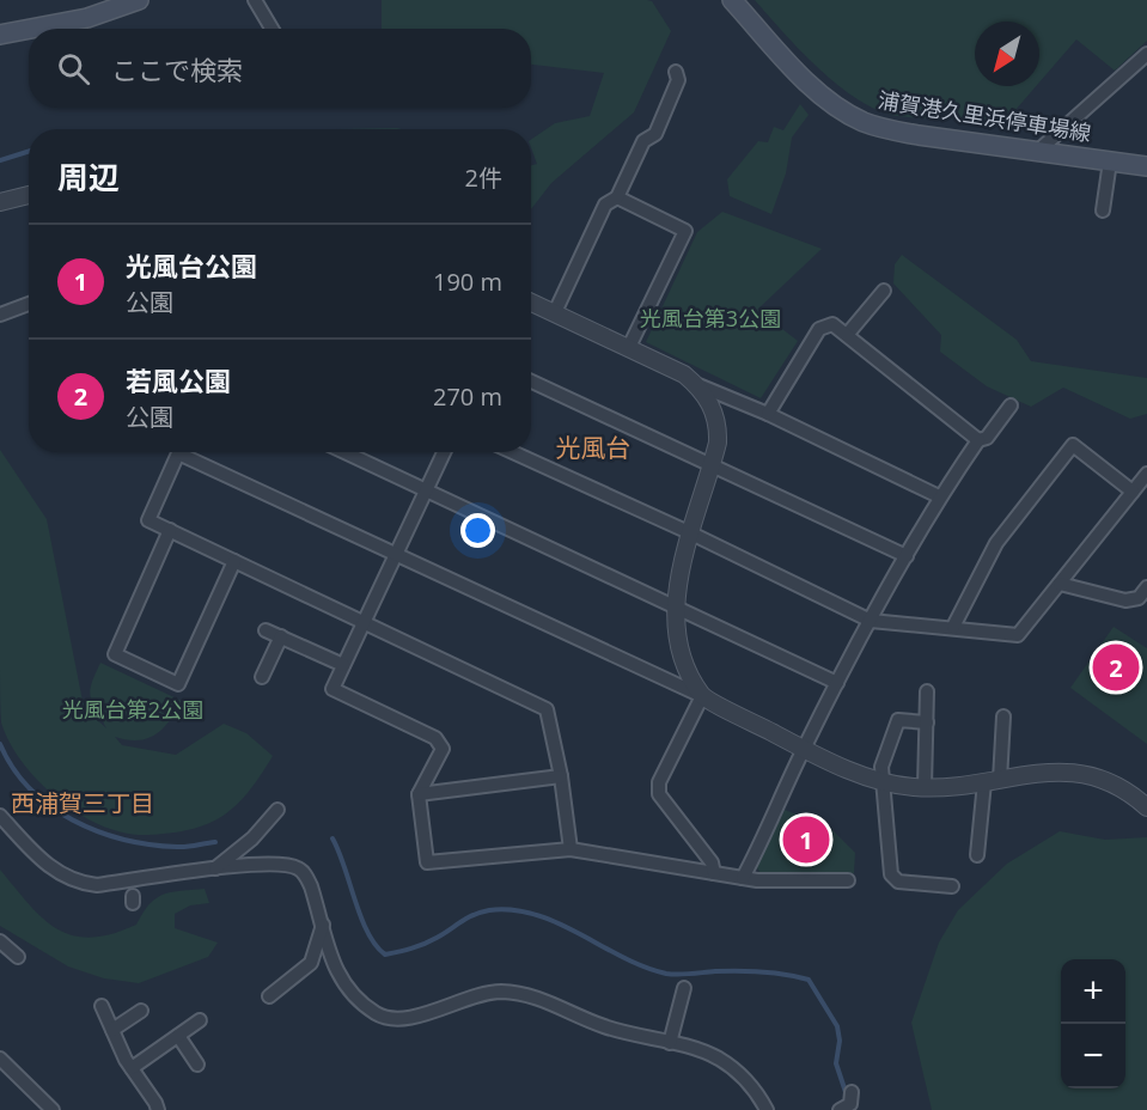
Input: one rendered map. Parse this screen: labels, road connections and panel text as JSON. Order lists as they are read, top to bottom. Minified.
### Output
{"streets":{"main road":["浦賀港久里浜停車場線"]},"districts":["光風台","西浦賀三丁目"],"parks":["光風台第3公園","光風台第2公園"],"north":"bottom left","page":{"search":"ここで検索","heading":["周辺","2件"],"list":[{"mark":"1","name":"光風台公園","note":"公園","value":"190 m"},{"mark":"2","name":"若風公園","note":"公園","value":"270 m"}],"pins":["2","1"],"map_buttons":["+","−"]}}
